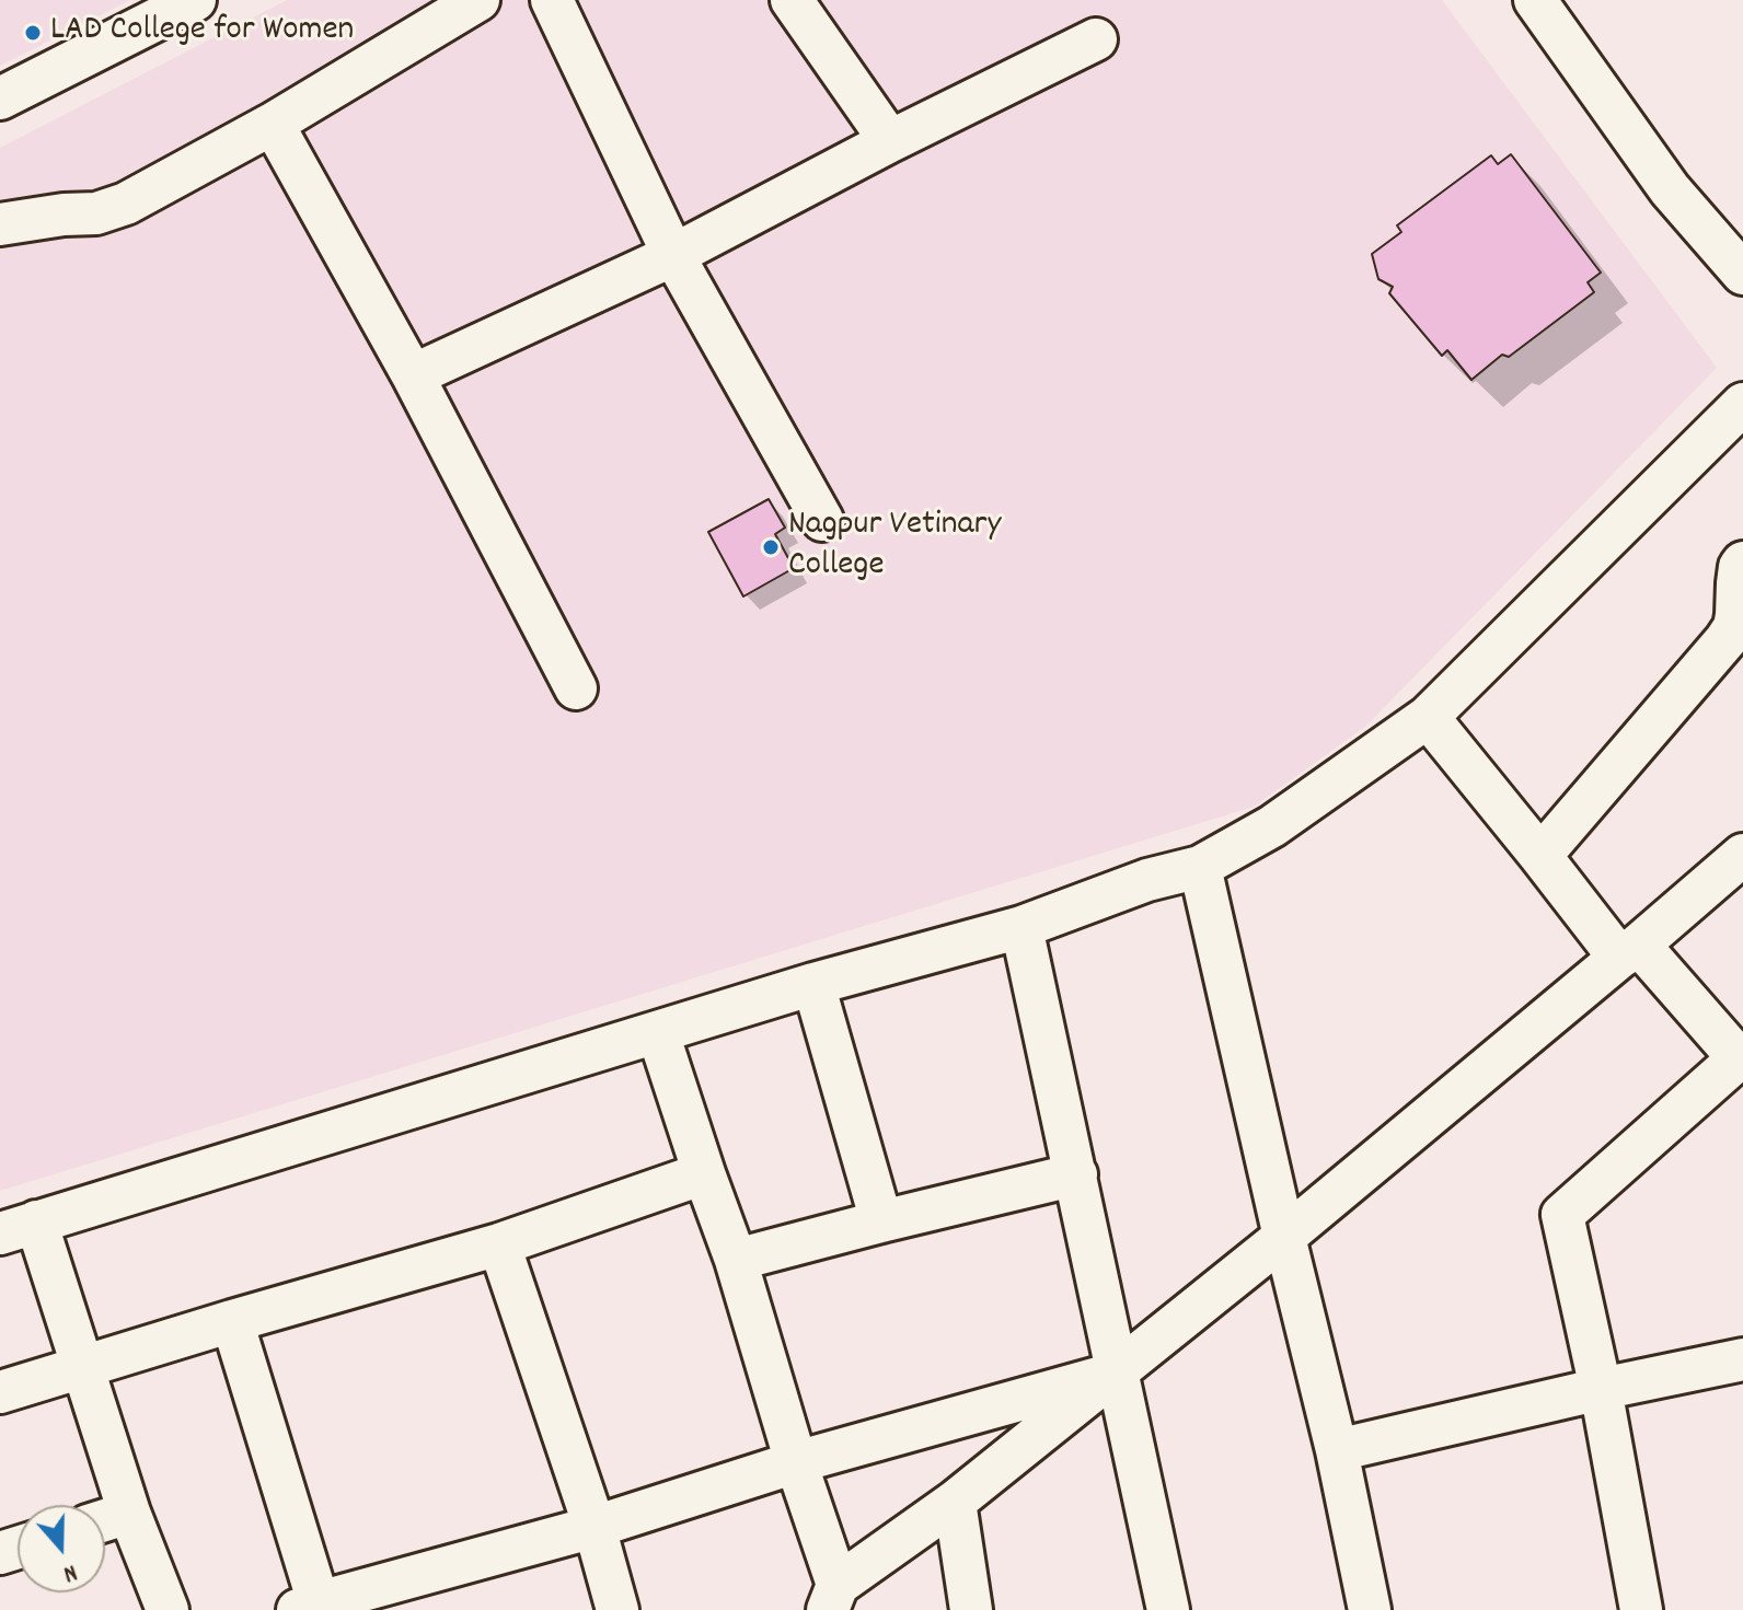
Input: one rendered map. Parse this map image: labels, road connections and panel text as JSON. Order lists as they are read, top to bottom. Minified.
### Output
{"places":["LAD College for Women","Nagpur Vetinary College"],"north":"bottom"}
